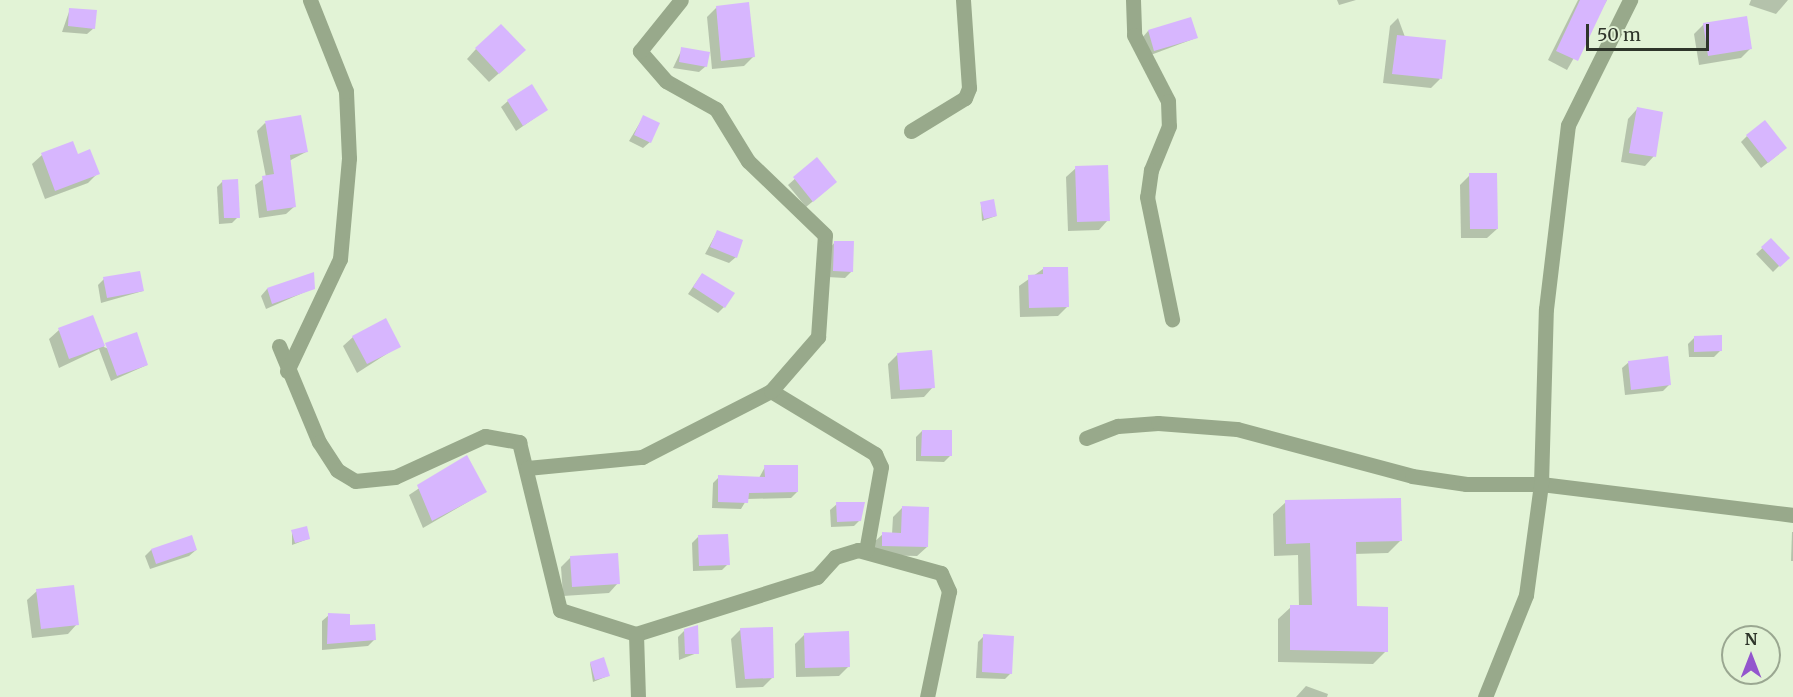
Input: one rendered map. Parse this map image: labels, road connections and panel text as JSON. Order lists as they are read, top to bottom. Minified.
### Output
{"scale_bar":"50 m","north":"top"}
